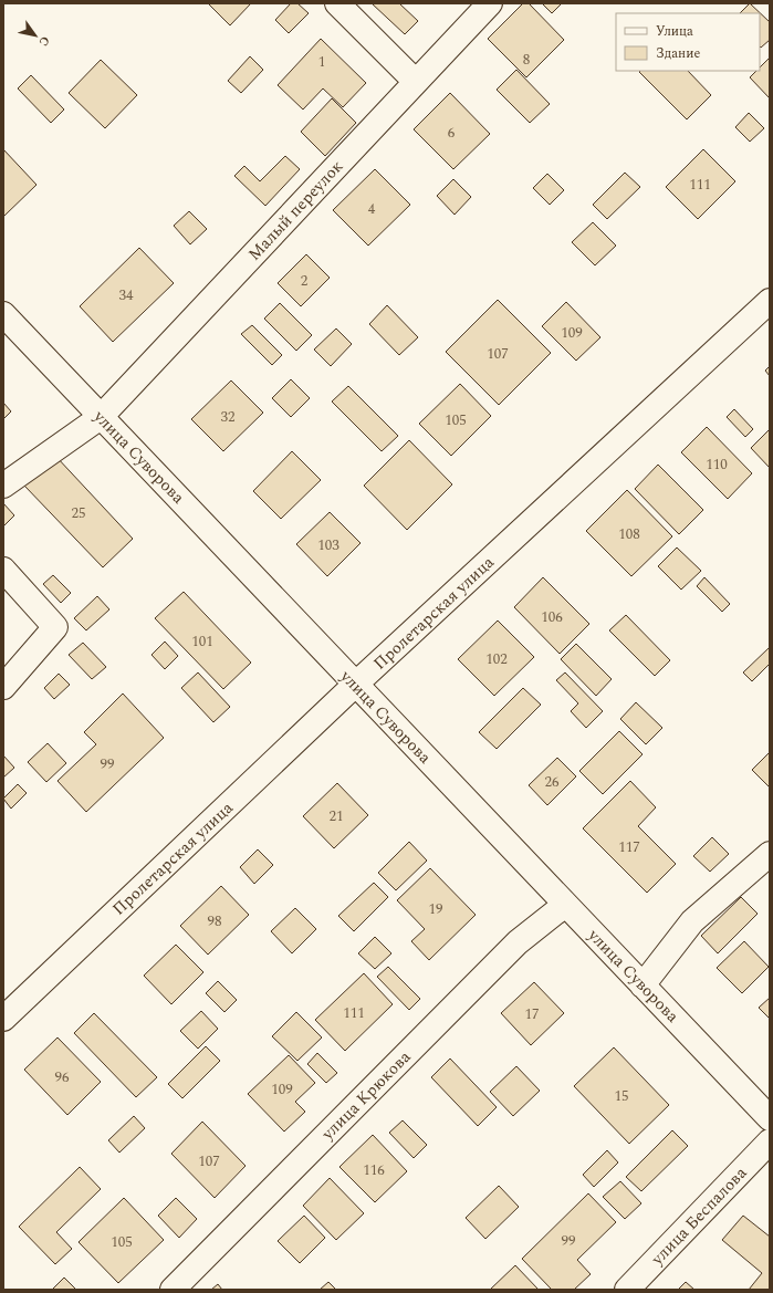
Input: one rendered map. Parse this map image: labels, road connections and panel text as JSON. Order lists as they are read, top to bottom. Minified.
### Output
{"streets":{"street":["Малый переулок","улица Суворова","Пролетарская улица","улица Крюкова","улица Беспалова"]},"crossings":[["Малый переулок","улица Суворова"],["улица Суворова","Пролетарская улица"],["улица Суворова","улица Крюкова"]],"house_numbers":["8","1","6","111","4","2","34","109","107","32","105","110","25","108","103","106","101","102","99","26","21","117","19","98","111","17","96","109","15","107","116","99","105"],"legend":["Улица","Здание"],"north":"bottom right"}
